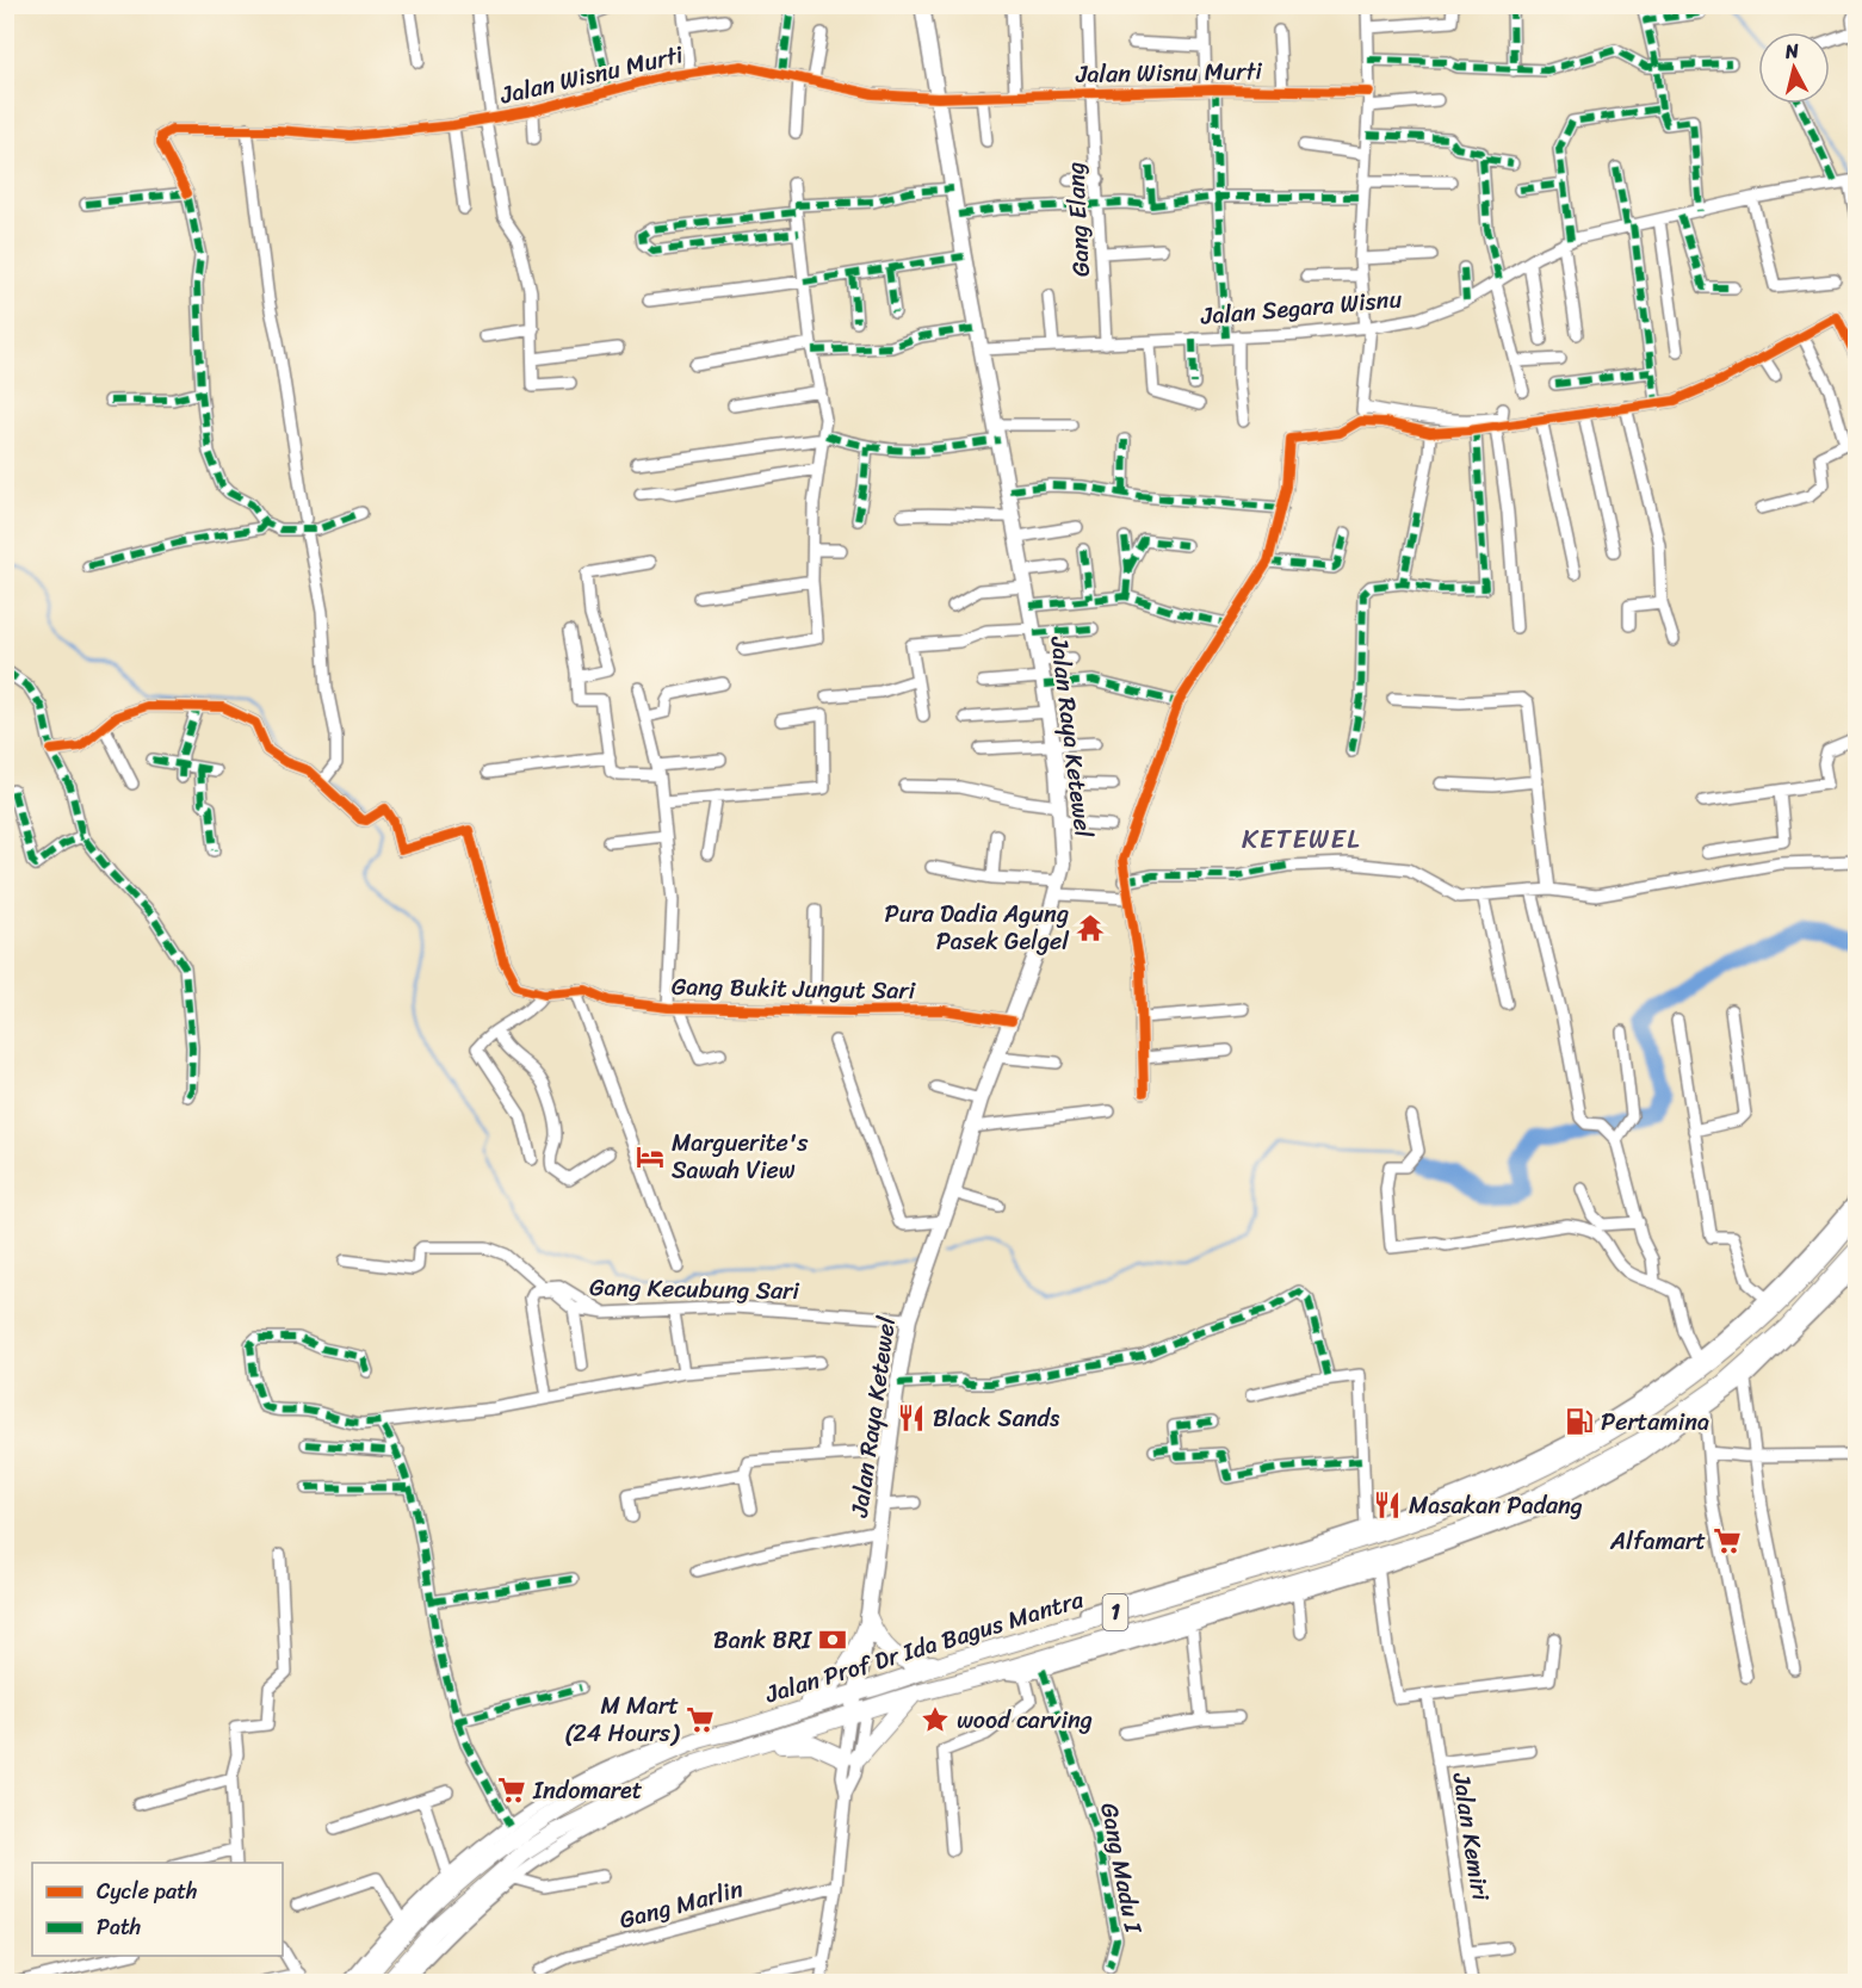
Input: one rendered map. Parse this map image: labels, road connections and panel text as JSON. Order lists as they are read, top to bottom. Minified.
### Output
{"streets":{"highway":["1","Jalan Prof Dr Ida Bagus Mantra"],"main road":["Jalan Raya Ketewel"],"street":["Jalan Wisnu Murti","Gang Elang","Jalan Segara Wisnu","Gang Bukit Jungut Sari","Gang Kecubung Sari","Jalan Kemiri","Gang Madu I","Gang Marlin"]},"crossings":[["Jalan Wisnu Murti","Gang Elang"],["Jalan Wisnu Murti","Jalan Raya Ketewel"],["Gang Elang","Jalan Segara Wisnu"],["Jalan Segara Wisnu","Jalan Raya Ketewel"],["Jalan Raya Ketewel","Gang Bukit Jungut Sari"],["Jalan Raya Ketewel","Gang Kecubung Sari"],["Jalan Raya Ketewel","Jalan Prof Dr Ida Bagus Mantra"],["Jalan Raya Ketewel","Gang Marlin"]],"districts":["KETEWEL"],"places":{"temple":["Pura Dadia Agung Pasek Gelgel"],"hotel":["Marguerite's Sawah View"],"restaurant":["Black Sands","Masakan Padang"],"fuel station":["Pertamina"],"supermarket":["Alfamart","M Mart (24 Hours)","Indomaret"],"bank":["Bank BRI"],"place":["wood carving"]},"legend":["Cycle path","Path"],"north":"top"}
